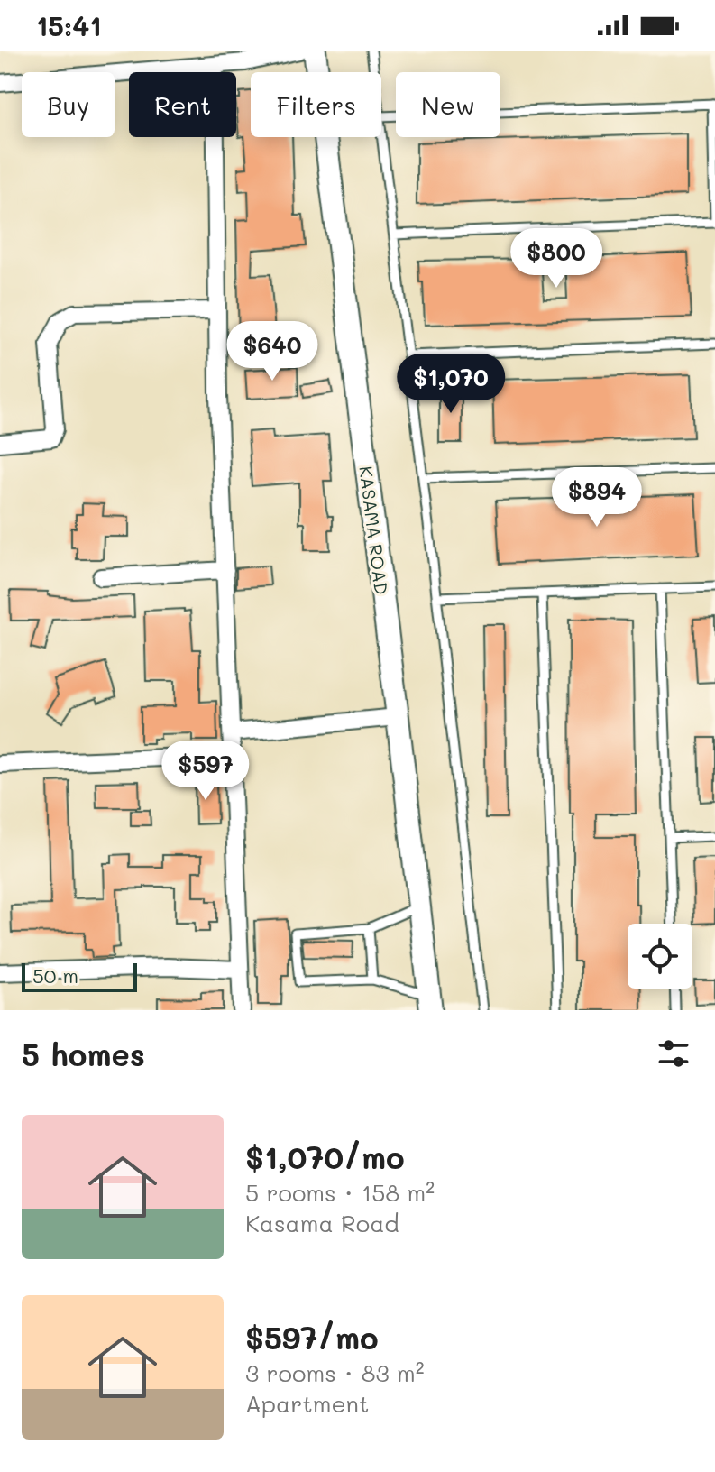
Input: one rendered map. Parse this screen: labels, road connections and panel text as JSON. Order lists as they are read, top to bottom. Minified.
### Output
{"streets":{"street":["KASAMA ROAD"]},"scale_bar":"50 m","page":{"status":"15:41","chip":["Buy","Rent","Filters","New"],"price":["$800","$640","$1,070","$894","$597"],"scale":"50 m","heading":"5 homes","list":[{"name":"$1,070/mo","note":"5 rooms · 158 m² · Kasama Road"},{"name":"$597/mo","note":"3 rooms · 83 m² · Apartment"}]}}
